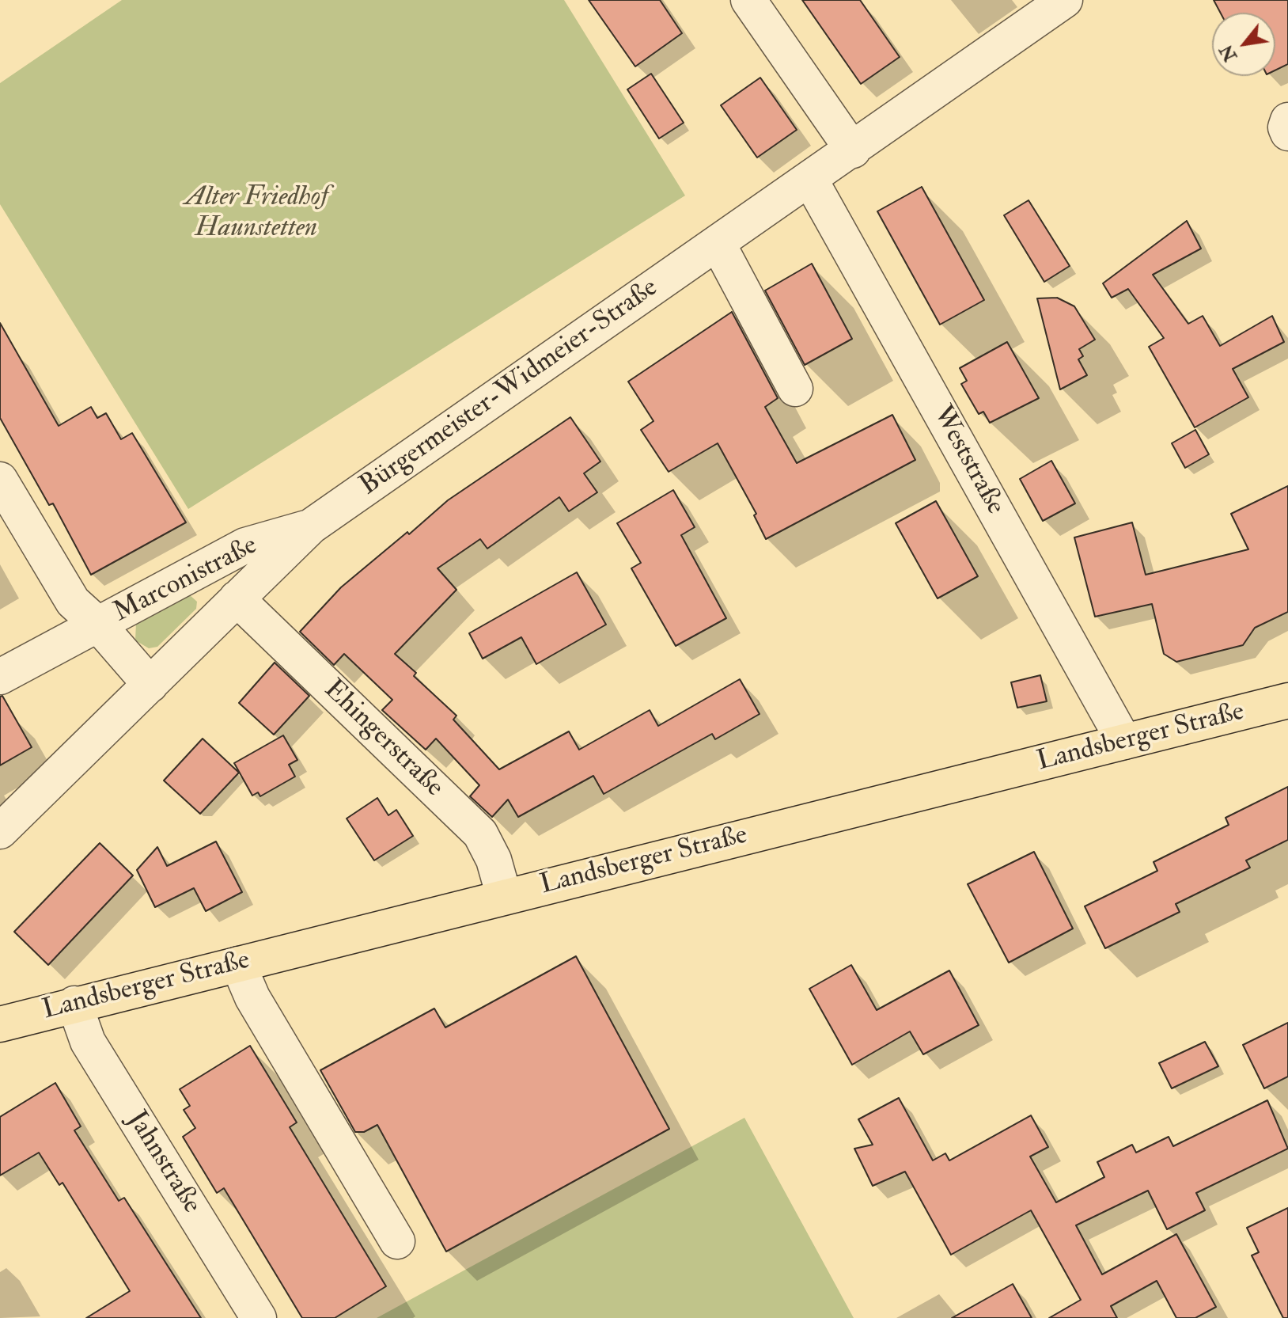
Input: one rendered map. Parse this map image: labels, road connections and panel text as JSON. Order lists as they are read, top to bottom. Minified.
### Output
{"streets":{"main road":["Landsberger Straße"],"street":["Bürgermeister-Widmeier-Straße","Weststraße","Marconistraße","Ehingerstraße","Jahnstraße"]},"crossings":[["Bürgermeister-Widmeier-Straße","Weststraße"],["Bürgermeister-Widmeier-Straße","Marconistraße"],["Bürgermeister-Widmeier-Straße","Ehingerstraße"],["Weststraße","Landsberger Straße"],["Landsberger Straße","Ehingerstraße"],["Landsberger Straße","Jahnstraße"]],"parks":["Alter Friedhof Haunstetten"],"north":"bottom left"}
